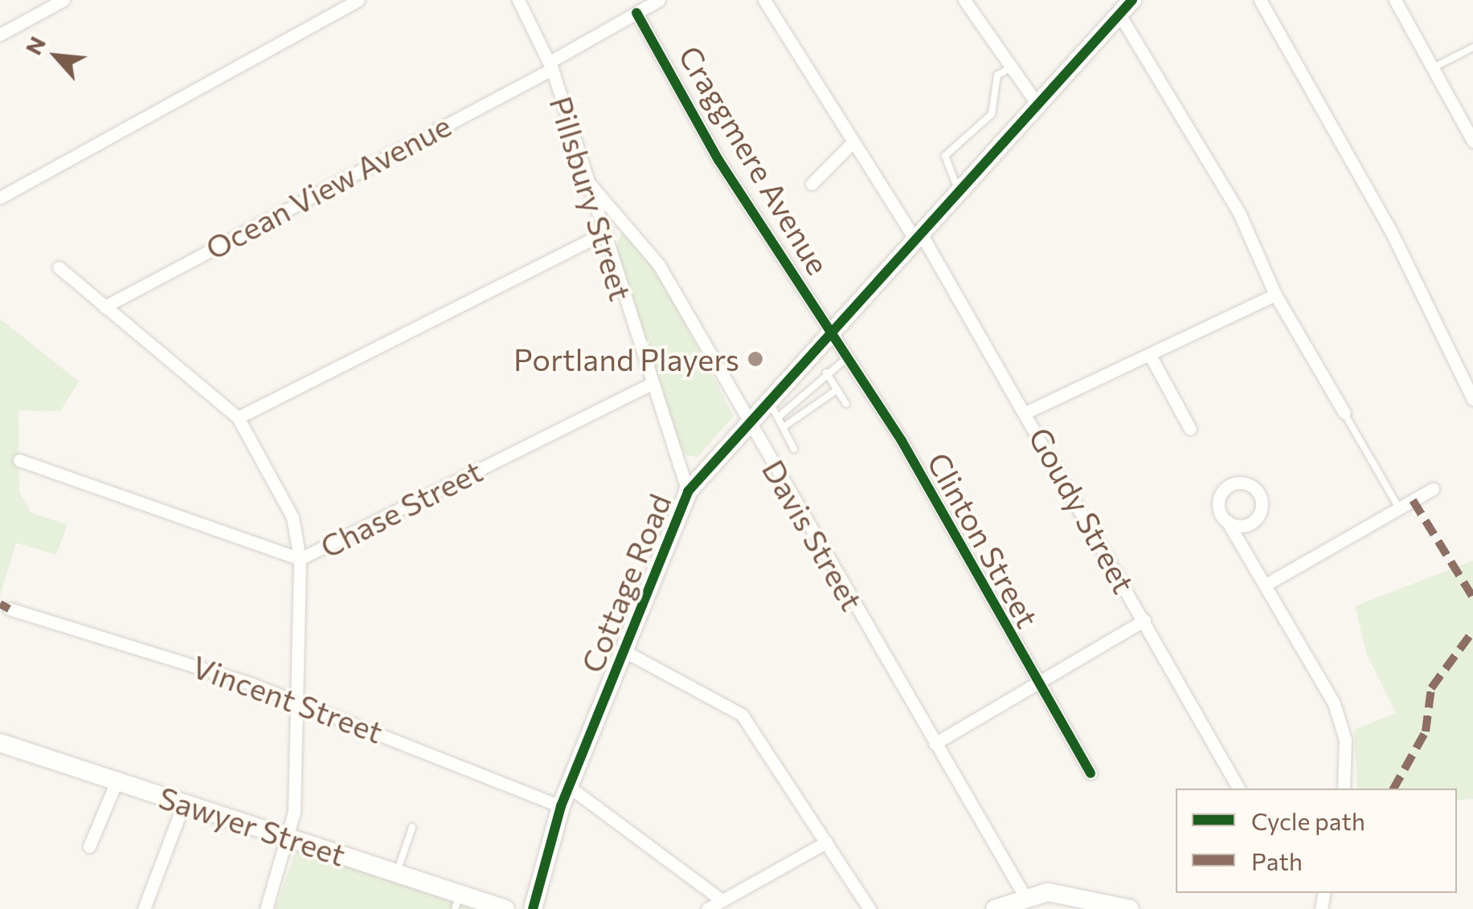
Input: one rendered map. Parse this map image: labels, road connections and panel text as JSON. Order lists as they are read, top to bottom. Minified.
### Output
{"streets":{"street":["Craggmere Avenue","Ocean View Avenue","Pillsbury Street","Chase Street","Goudy Street","Davis Street","Clinton Street","Cottage Road","Vincent Street","Sawyer Street"]},"crossings":[["Craggmere Avenue","Ocean View Avenue"],["Craggmere Avenue","Clinton Street"],["Craggmere Avenue","Cottage Road"],["Ocean View Avenue","Pillsbury Street"],["Pillsbury Street","Chase Street"],["Pillsbury Street","Davis Street"],["Pillsbury Street","Cottage Road"],["Chase Street","Vincent Street"],["Chase Street","Sawyer Street"],["Goudy Street","Cottage Road"],["Davis Street","Cottage Road"],["Clinton Street","Cottage Road"],["Cottage Road","Vincent Street"]],"places":["Portland Players"],"legend":["Cycle path","Path"],"north":"top left"}
